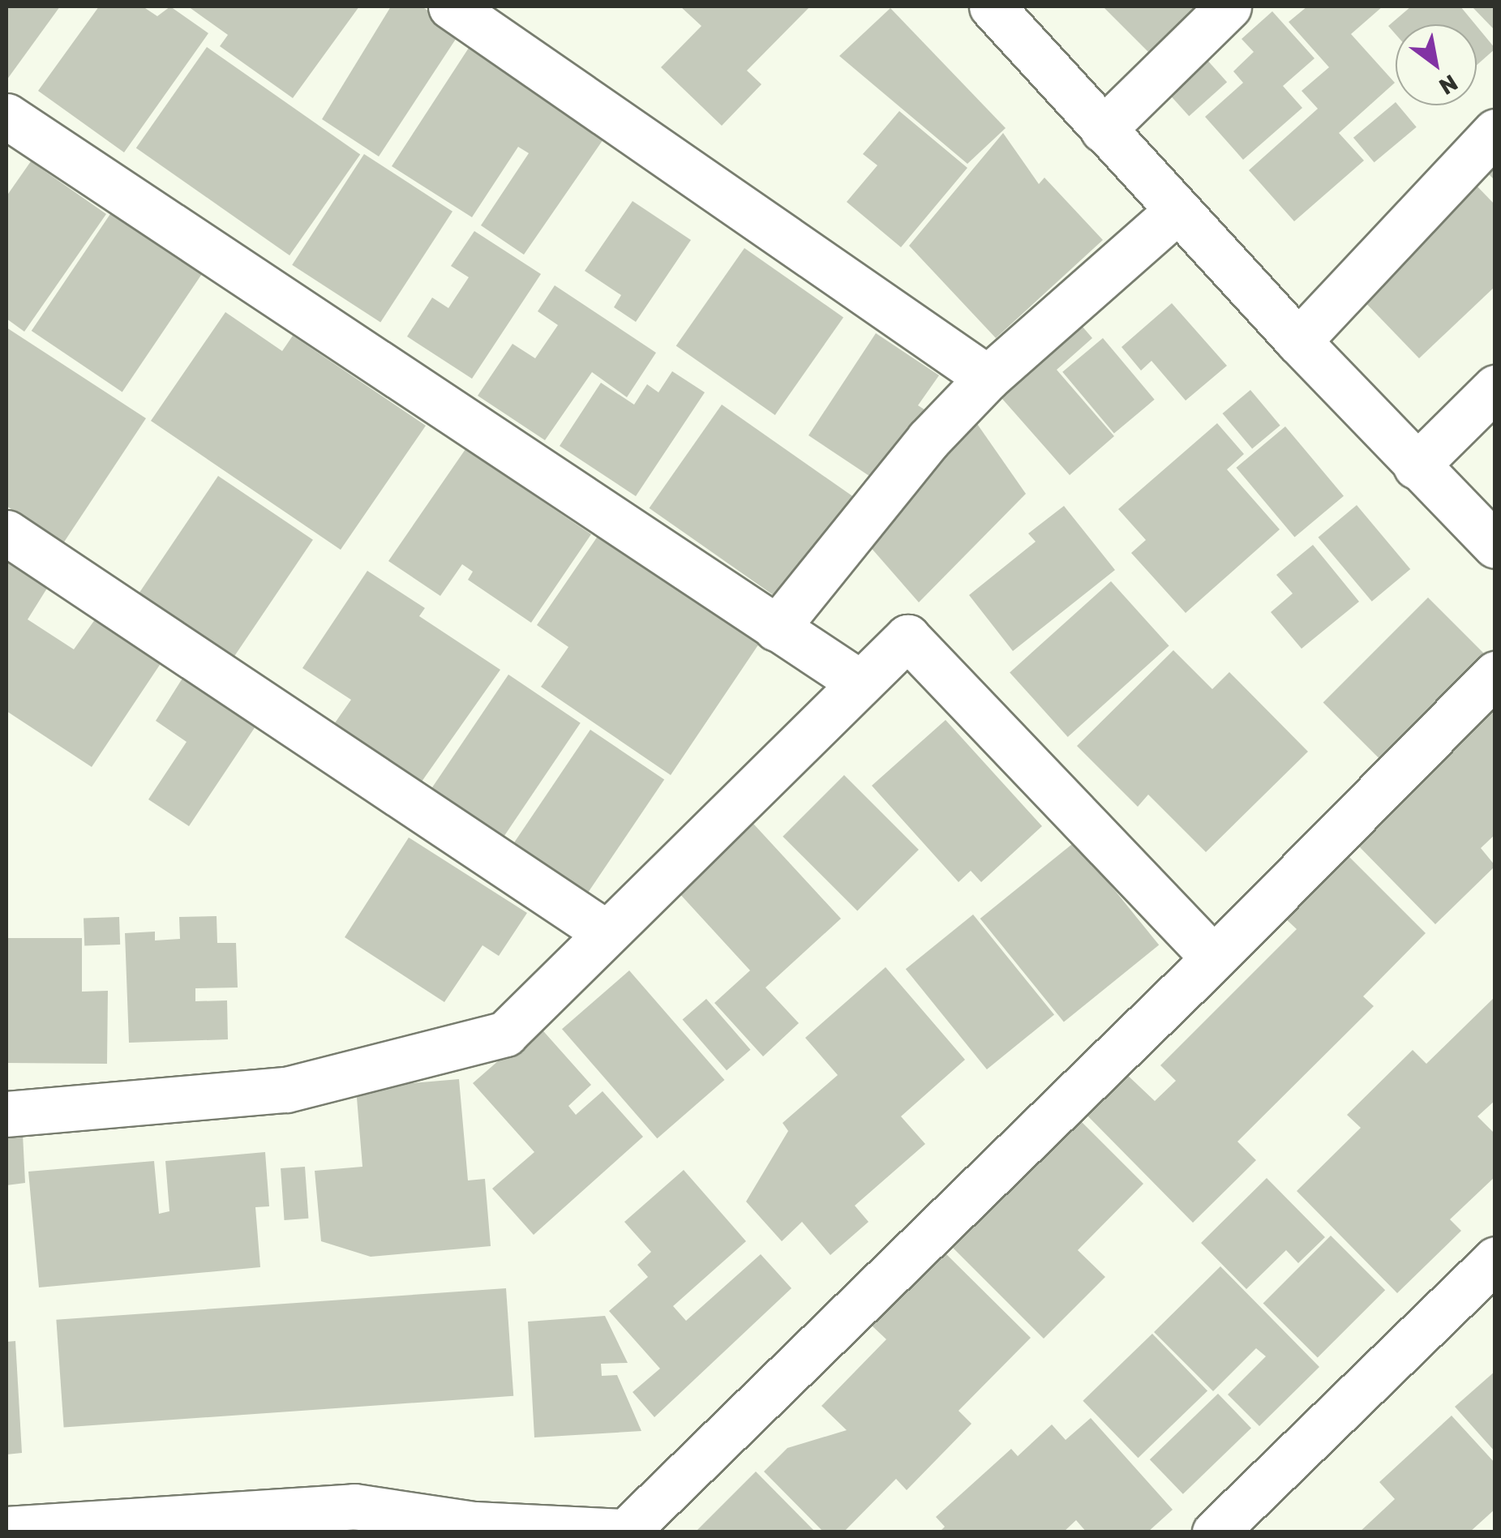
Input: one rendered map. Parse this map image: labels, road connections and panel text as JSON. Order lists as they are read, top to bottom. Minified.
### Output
{"north":"bottom right"}
